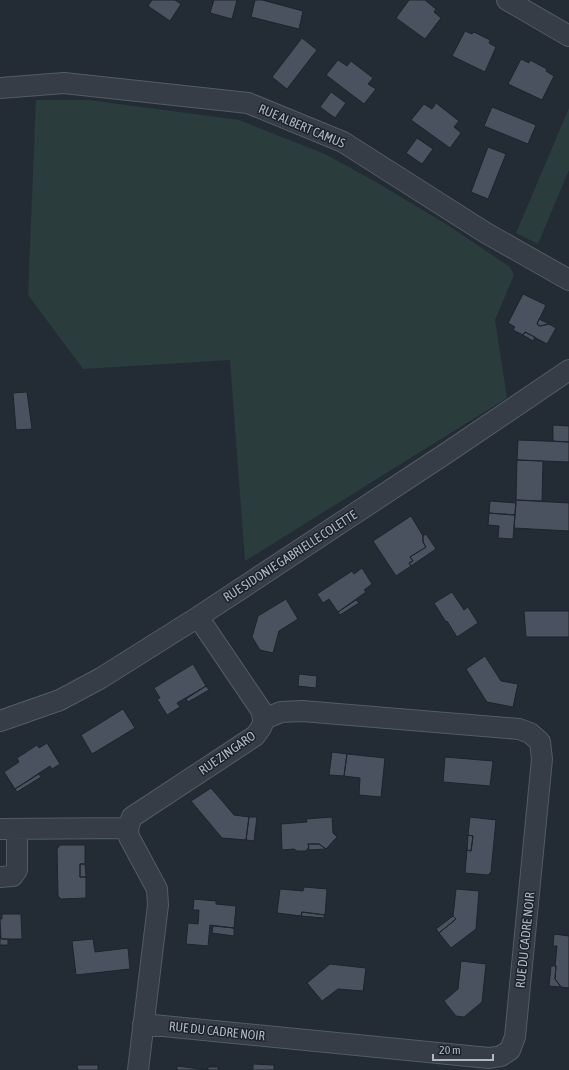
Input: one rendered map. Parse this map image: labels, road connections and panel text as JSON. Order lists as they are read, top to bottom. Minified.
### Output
{"streets":{"street":["RUE ALBERT CAMUS","RUE SIDONIE GABRIELLE COLETTE","RUE ZINGARO","RUE DU CADRE NOIR"]},"crossings":[["RUE SIDONIE GABRIELLE COLETTE","RUE ZINGARO"],["RUE ZINGARO","RUE DU CADRE NOIR"]],"scale_bar":"20 m"}
